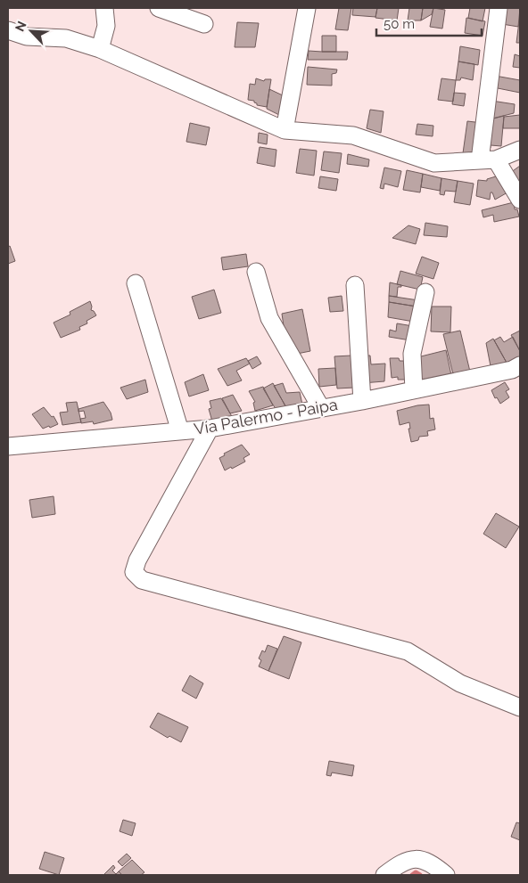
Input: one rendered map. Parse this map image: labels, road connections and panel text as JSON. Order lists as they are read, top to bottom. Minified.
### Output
{"streets":{"street":["Vía Palermo - Paipa"]},"scale_bar":"50 m","north":"top left"}
